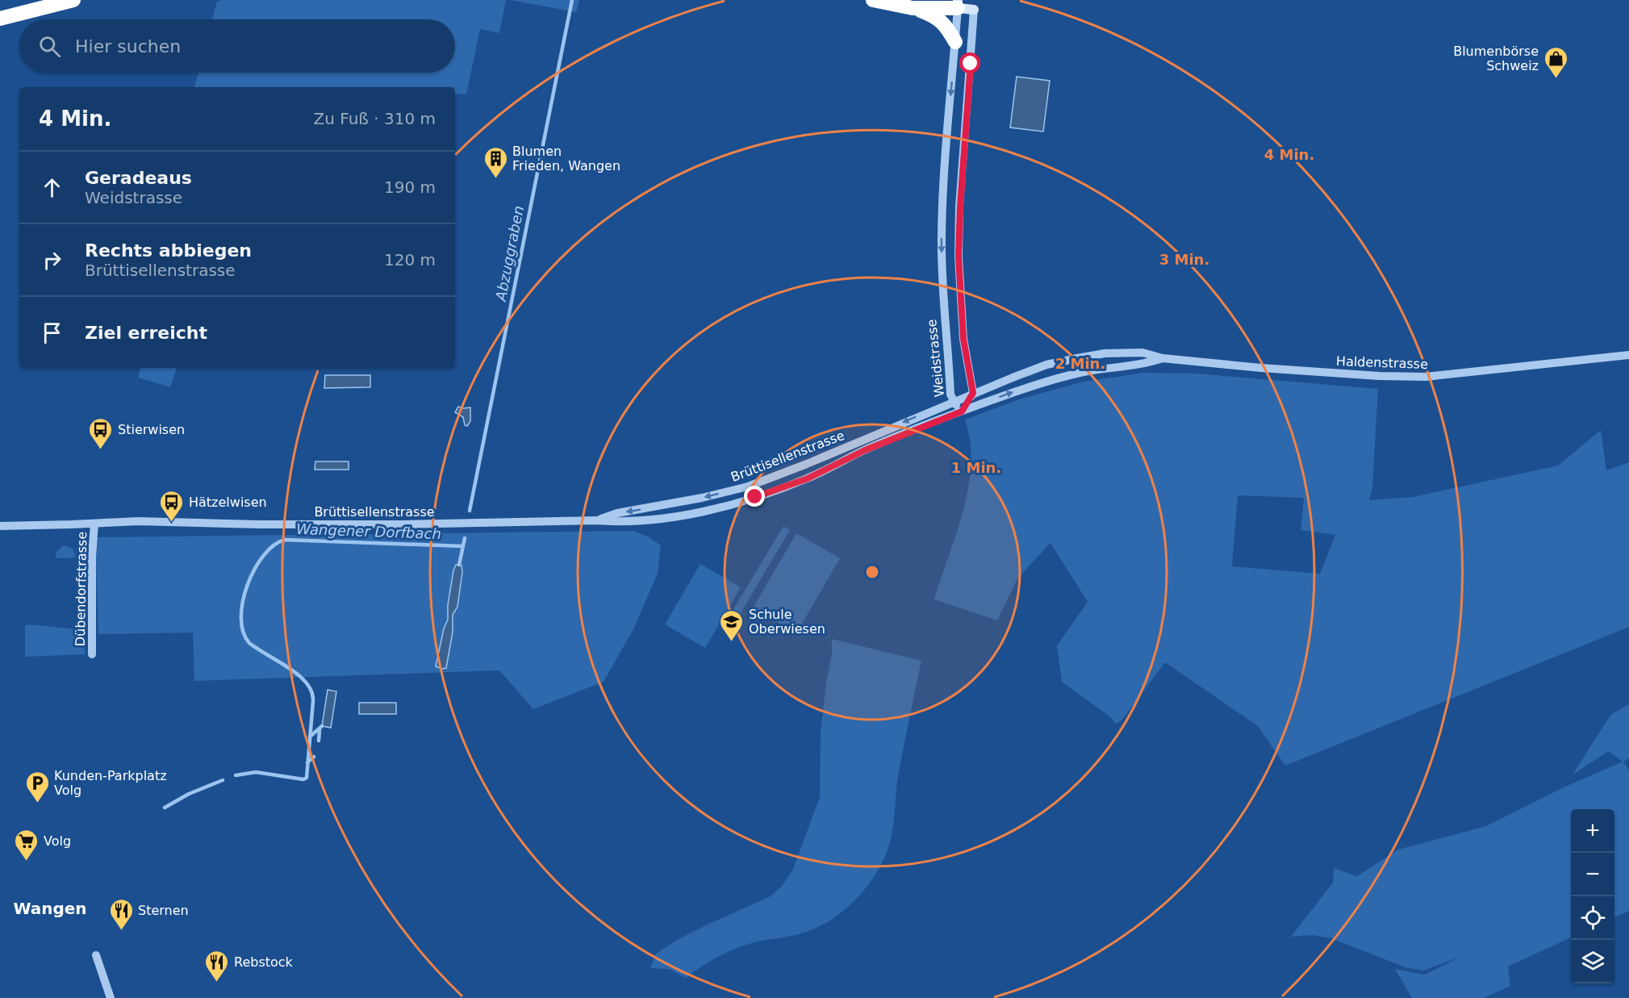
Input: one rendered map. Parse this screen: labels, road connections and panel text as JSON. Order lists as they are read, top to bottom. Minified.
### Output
{"streets":{"street":["Weidstrasse","Haldenstrasse","Brüttisellenstrasse","Dübendorfstrasse"]},"crossings":[["Weidstrasse","Haldenstrasse"],["Weidstrasse","Brüttisellenstrasse"],["Haldenstrasse","Brüttisellenstrasse"],["Brüttisellenstrasse","Dübendorfstrasse"]],"districts":["Wangen"],"water":["Abzuggraben","Wangener Dorfbach"],"places":{"shop":["Blumenbörse Schweiz"],"building":["Blumen Frieden, Wangen"],"bus stop":["Stierwisen","Hätzelwisen"],"school or university":["Schule Oberwiesen"],"parking":["Kunden-Parkplatz Volg"],"supermarket":["Volg"],"restaurant":["Sternen","Rebstock"]},"page":{"search":"Hier suchen","heading":["4 Min.","Zu Fuß · 310 m"],"list":[["Geradeaus","Weidstrasse","190 m"],["Rechts abbiegen","Brüttisellenstrasse","120 m"],"Ziel erreicht"],"map_buttons":["+","−"]},"rings":["4 Min.","3 Min.","2 Min.","1 Min."]}
